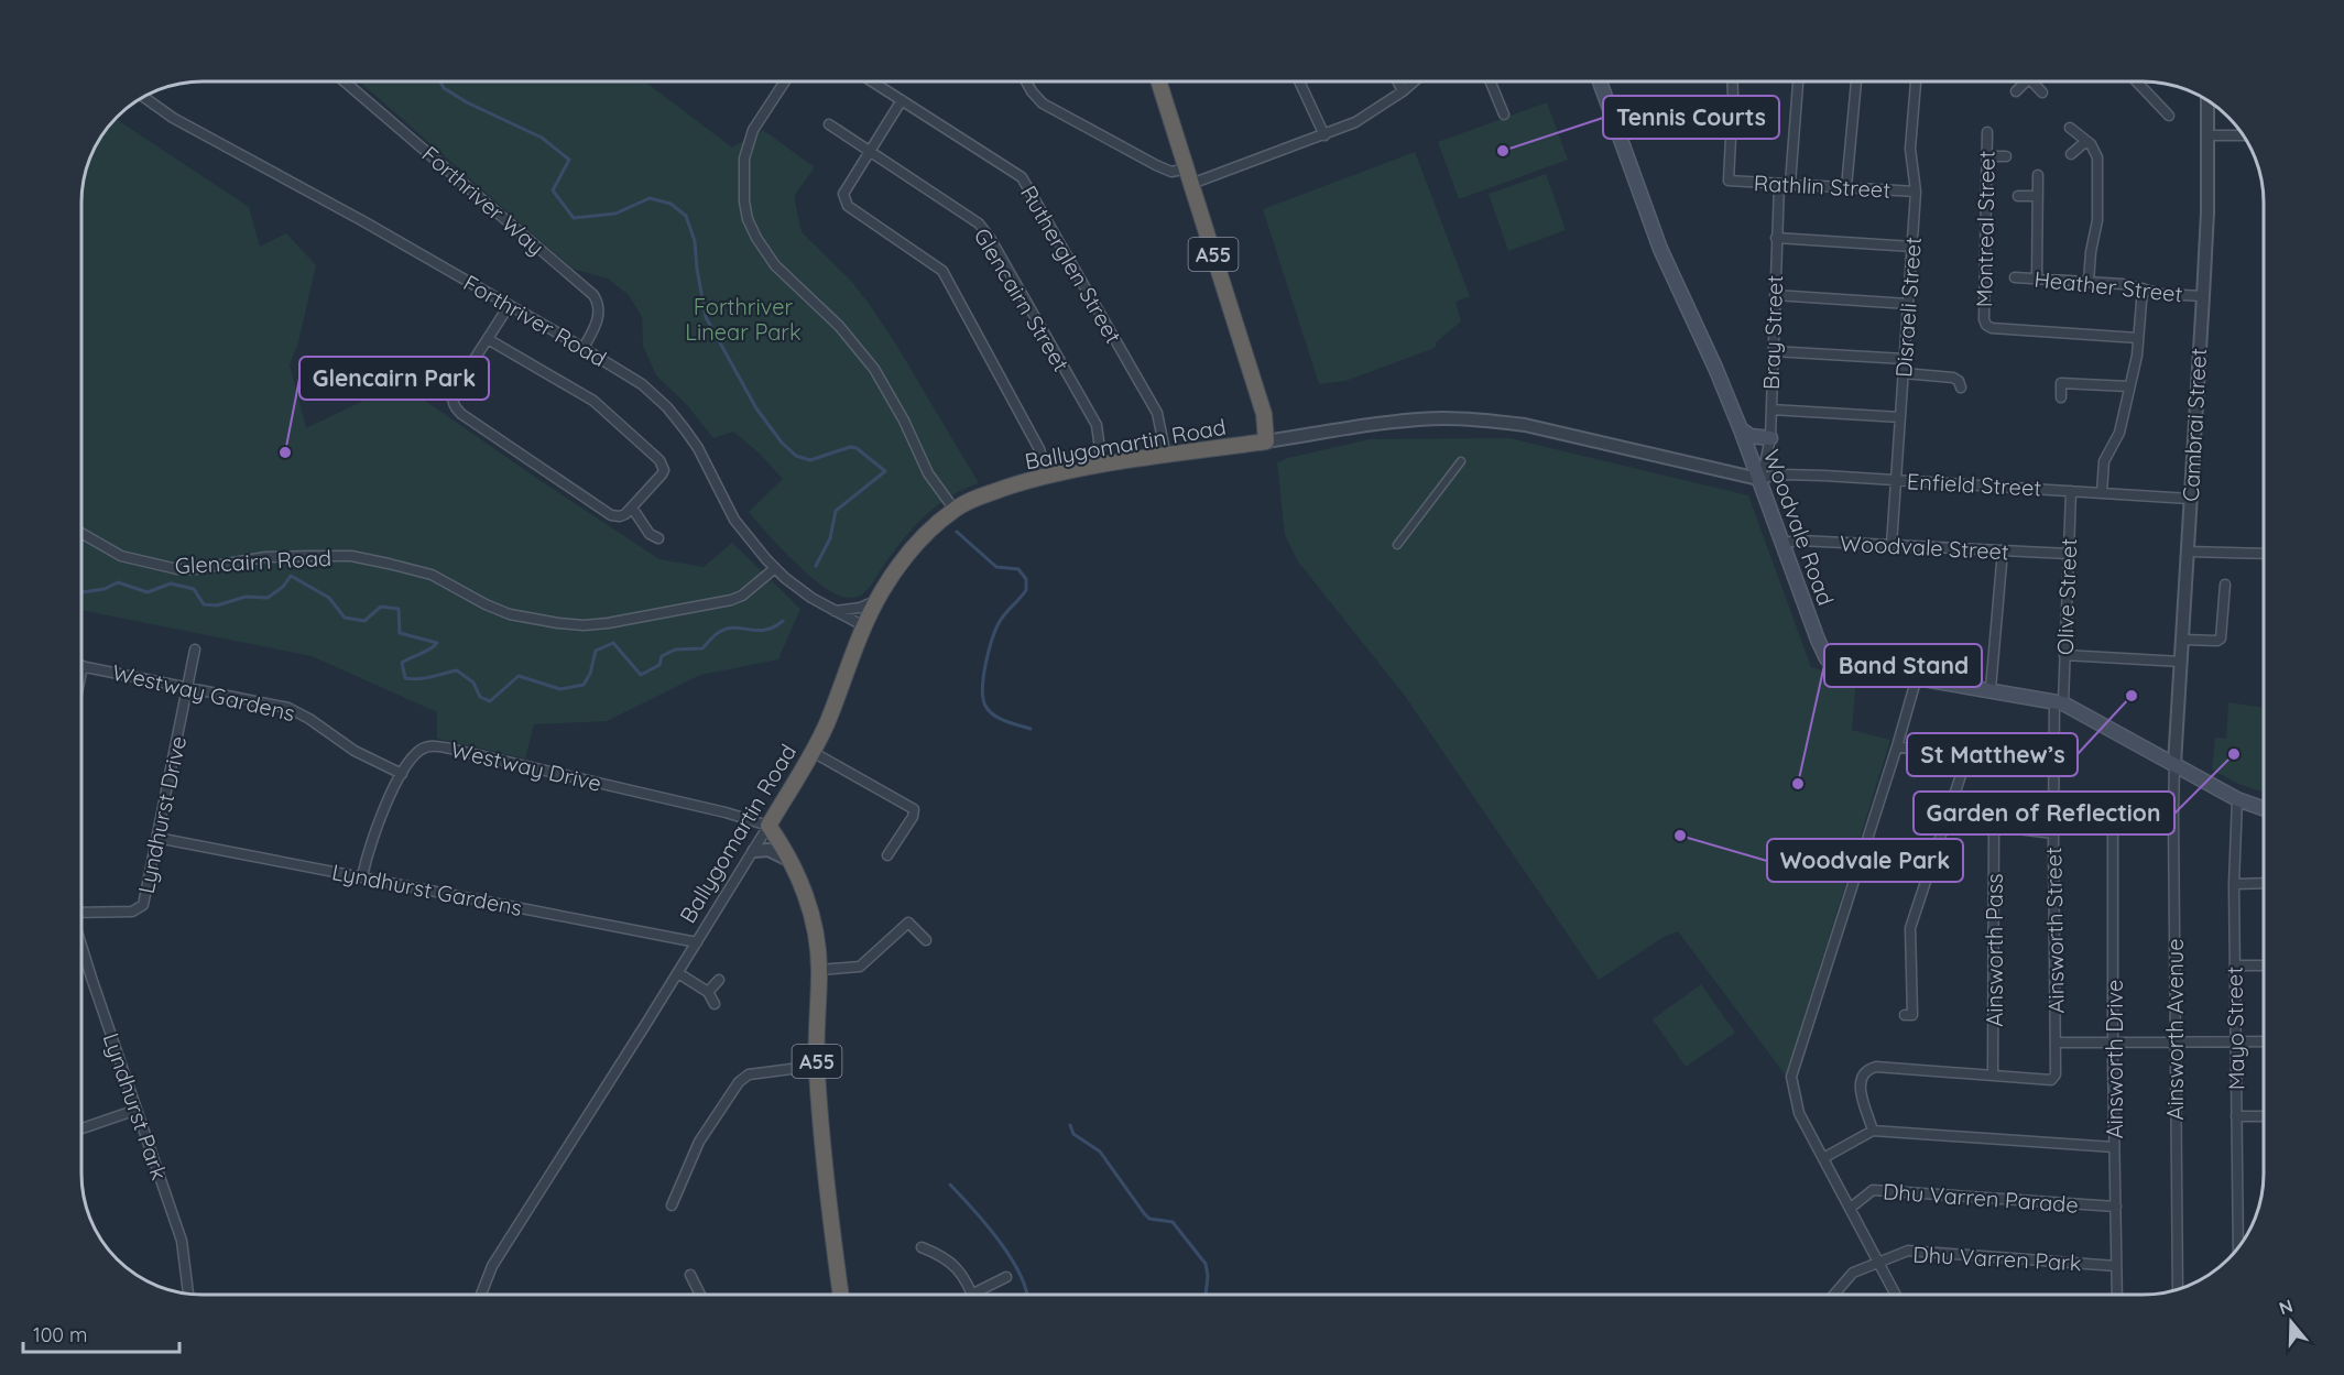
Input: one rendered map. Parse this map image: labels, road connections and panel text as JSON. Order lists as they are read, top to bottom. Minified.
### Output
{"streets":{"highway":["A55","Ballygomartin Road"],"main road":["Woodvale Road"],"street":["Rathlin Street","Forthriver Way","Montreal Street","Rutherglen Street","Heather Street","Glencairn Street","Disraeli Street","Forthriver Road","Bray Street","Cambrai Street","Enfield Street","Woodvale Street","Glencairn Road","Olive Street","Westway Gardens","Westway Drive","Lyndhurst Drive","Lyndhurst Gardens","Ainsworth Street","Ainsworth Pass","Mayo Street","Ainsworth Avenue","Ainsworth Drive","Lyndhurst Park","Dhu Varren Parade","Dhu Varren Park"]},"crossings":[["Rathlin Street","Disraeli Street"],["Rathlin Street","Bray Street"],["Forthriver Way","Forthriver Road"],["A55","Ballygomartin Road"],["A55","Westway Drive"],["Rutherglen Street","Ballygomartin Road"],["Heather Street","Cambrai Street"],["Glencairn Street","Ballygomartin Road"],["Disraeli Street","Enfield Street"],["Disraeli Street","Woodvale Street"],["Forthriver Road","Ballygomartin Road"],["Forthriver Road","Glencairn Road"],["Bray Street","Ballygomartin Road"],["Bray Street","Enfield Street"],["Bray Street","Woodvale Road"],["Cambrai Street","Enfield Street"],["Cambrai Street","Woodvale Road"],["Cambrai Street","Ainsworth Avenue"],["Ballygomartin Road","Enfield Street"],["Ballygomartin Road","Woodvale Road"],["Ballygomartin Road","Westway Drive"],["Ballygomartin Road","Lyndhurst Gardens"],["Enfield Street","Woodvale Road"],["Enfield Street","Olive Street"],["Woodvale Road","Woodvale Street"],["Woodvale Road","Olive Street"],["Woodvale Road","Ainsworth Street"],["Woodvale Road","Mayo Street"],["Woodvale Road","Ainsworth Avenue"],["Woodvale Street","Olive Street"],["Olive Street","Ainsworth Street"],["Westway Gardens","Westway Drive"],["Westway Gardens","Lyndhurst Drive"],["Westway Drive","Lyndhurst Gardens"],["Lyndhurst Drive","Lyndhurst Gardens"],["Ainsworth Street","Ainsworth Pass"],["Ainsworth Drive","Dhu Varren Parade"],["Ainsworth Drive","Dhu Varren Park"]],"parks":["Forthriver Linear Park"],"places":["Tennis Courts","Glencairn Park","St Matthew’s","Garden of Reflection","Band Stand","Woodvale Park"],"scale_bar":"100 m","north":"top"}
